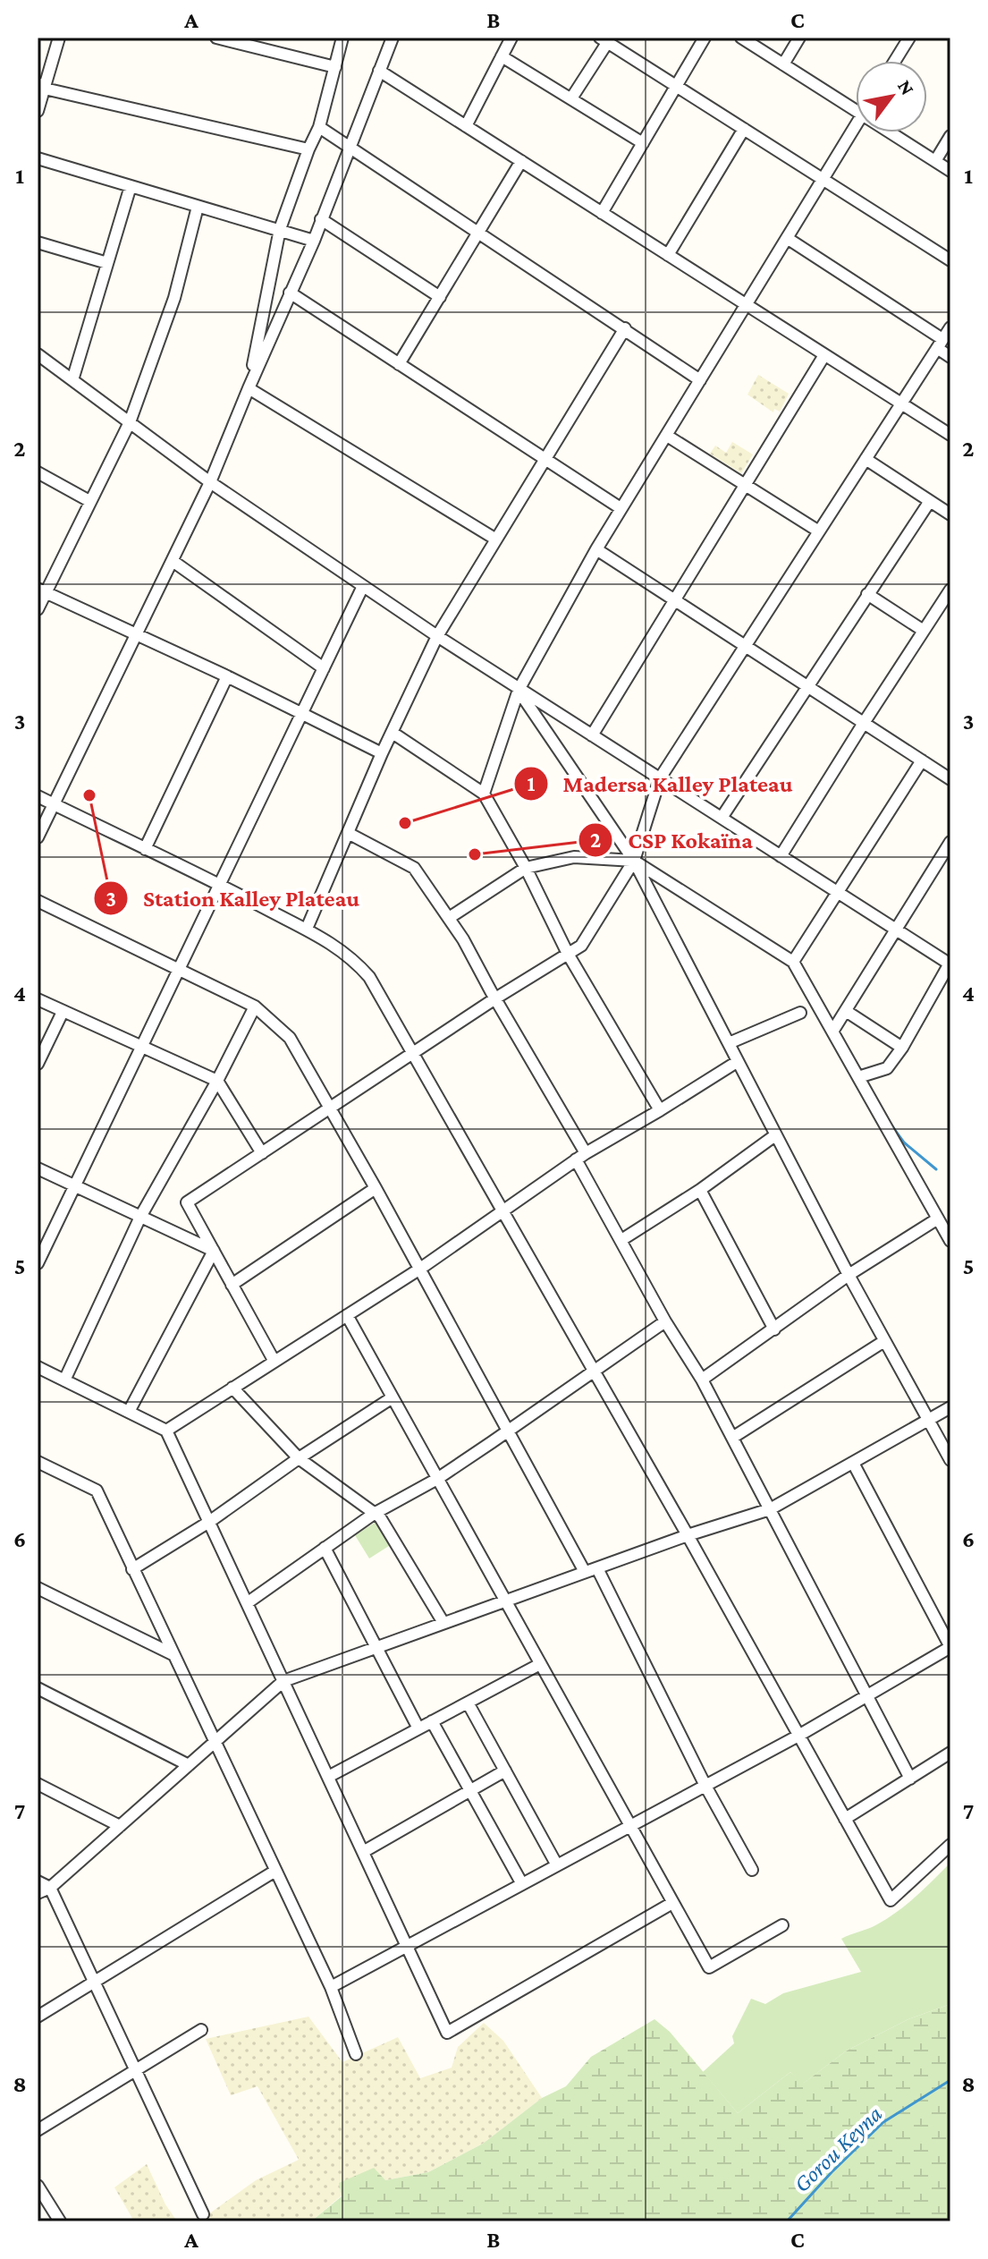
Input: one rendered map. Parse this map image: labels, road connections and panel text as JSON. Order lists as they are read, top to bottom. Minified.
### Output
{"water":["Gorou Keyna"],"places":["Station Kalley Plateau","Madersa Kalley Plateau","CSP Kokaïna"],"north":"top right","grid":{"columns":["A","B","C"],"rows":["1","2","3","4","5","6","7","8"]}}
